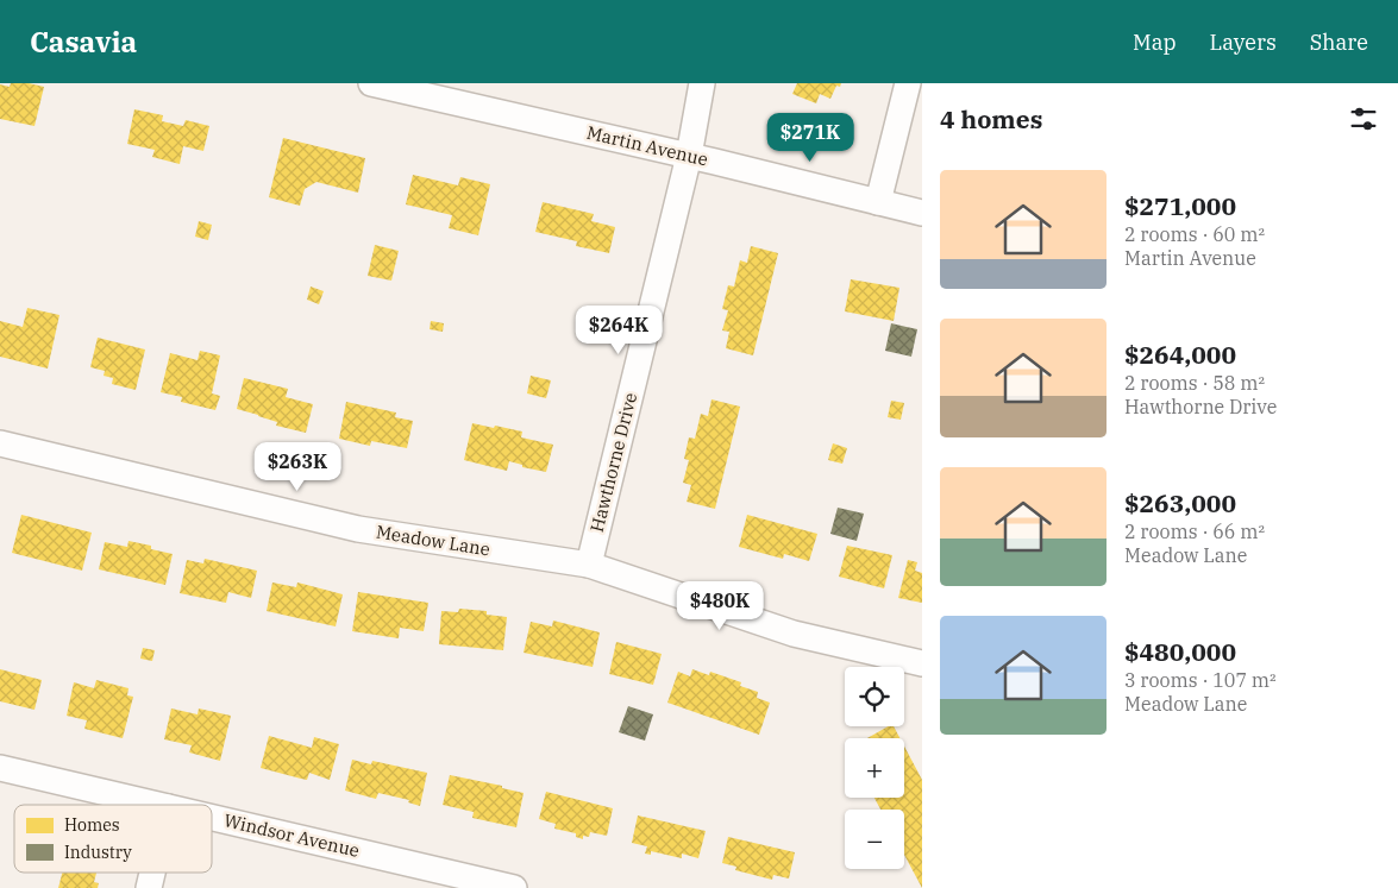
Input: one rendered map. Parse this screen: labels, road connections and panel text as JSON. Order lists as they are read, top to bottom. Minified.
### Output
{"streets":{"street":["Martin Avenue","Hawthorne Drive","Meadow Lane","Windsor Avenue"]},"crossings":[["Martin Avenue","Hawthorne Drive"],["Hawthorne Drive","Meadow Lane"]],"legend":["Homes","Industry"],"page":{"header":"Casavia","nav":["Map","Layers","Share"],"heading":"4 homes","price":["$271K","$264K","$263K","$480K"],"list":[{"name":"$271,000","note":"2 rooms · 60 m² · Martin Avenue"},{"name":"$264,000","note":"2 rooms · 58 m² · Hawthorne Drive"},{"name":"$263,000","note":"2 rooms · 66 m² · Meadow Lane"},{"name":"$480,000","note":"3 rooms · 107 m² · Meadow Lane"}],"map_buttons":["+","−"]}}
